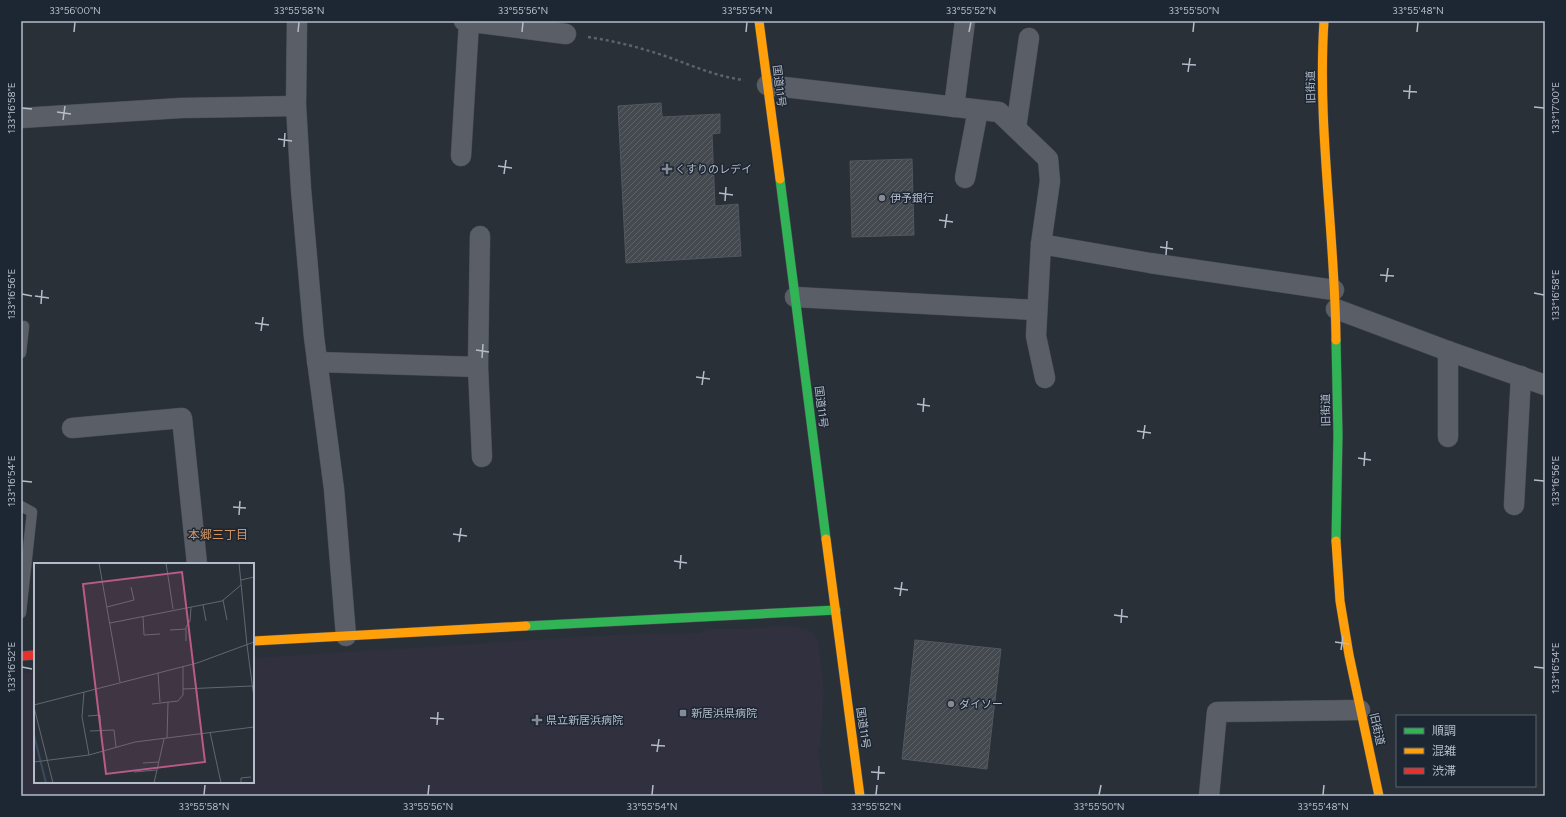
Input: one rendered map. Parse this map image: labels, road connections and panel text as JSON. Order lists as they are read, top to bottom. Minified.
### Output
{"streets":{"main road":["国道11号","旧街道"]},"districts":["本郷三丁目"],"places":{"health":["くすりのレデイ","県立新居浜病院"],"other":["伊予銀行","ダイソー"],"transit":["新居浜県病院"]},"legend":["順調","混雑","渋滞"],"coordinates":["33°56'00\"N","33°55'58\"N","33°55'56\"N","33°55'54\"N","33°55'52\"N","33°55'50\"N","33°55'48\"N","133°16'58\"E","133°17'00\"E","133°16'56\"E","133°16'54\"E","133°16'52\"E"]}
